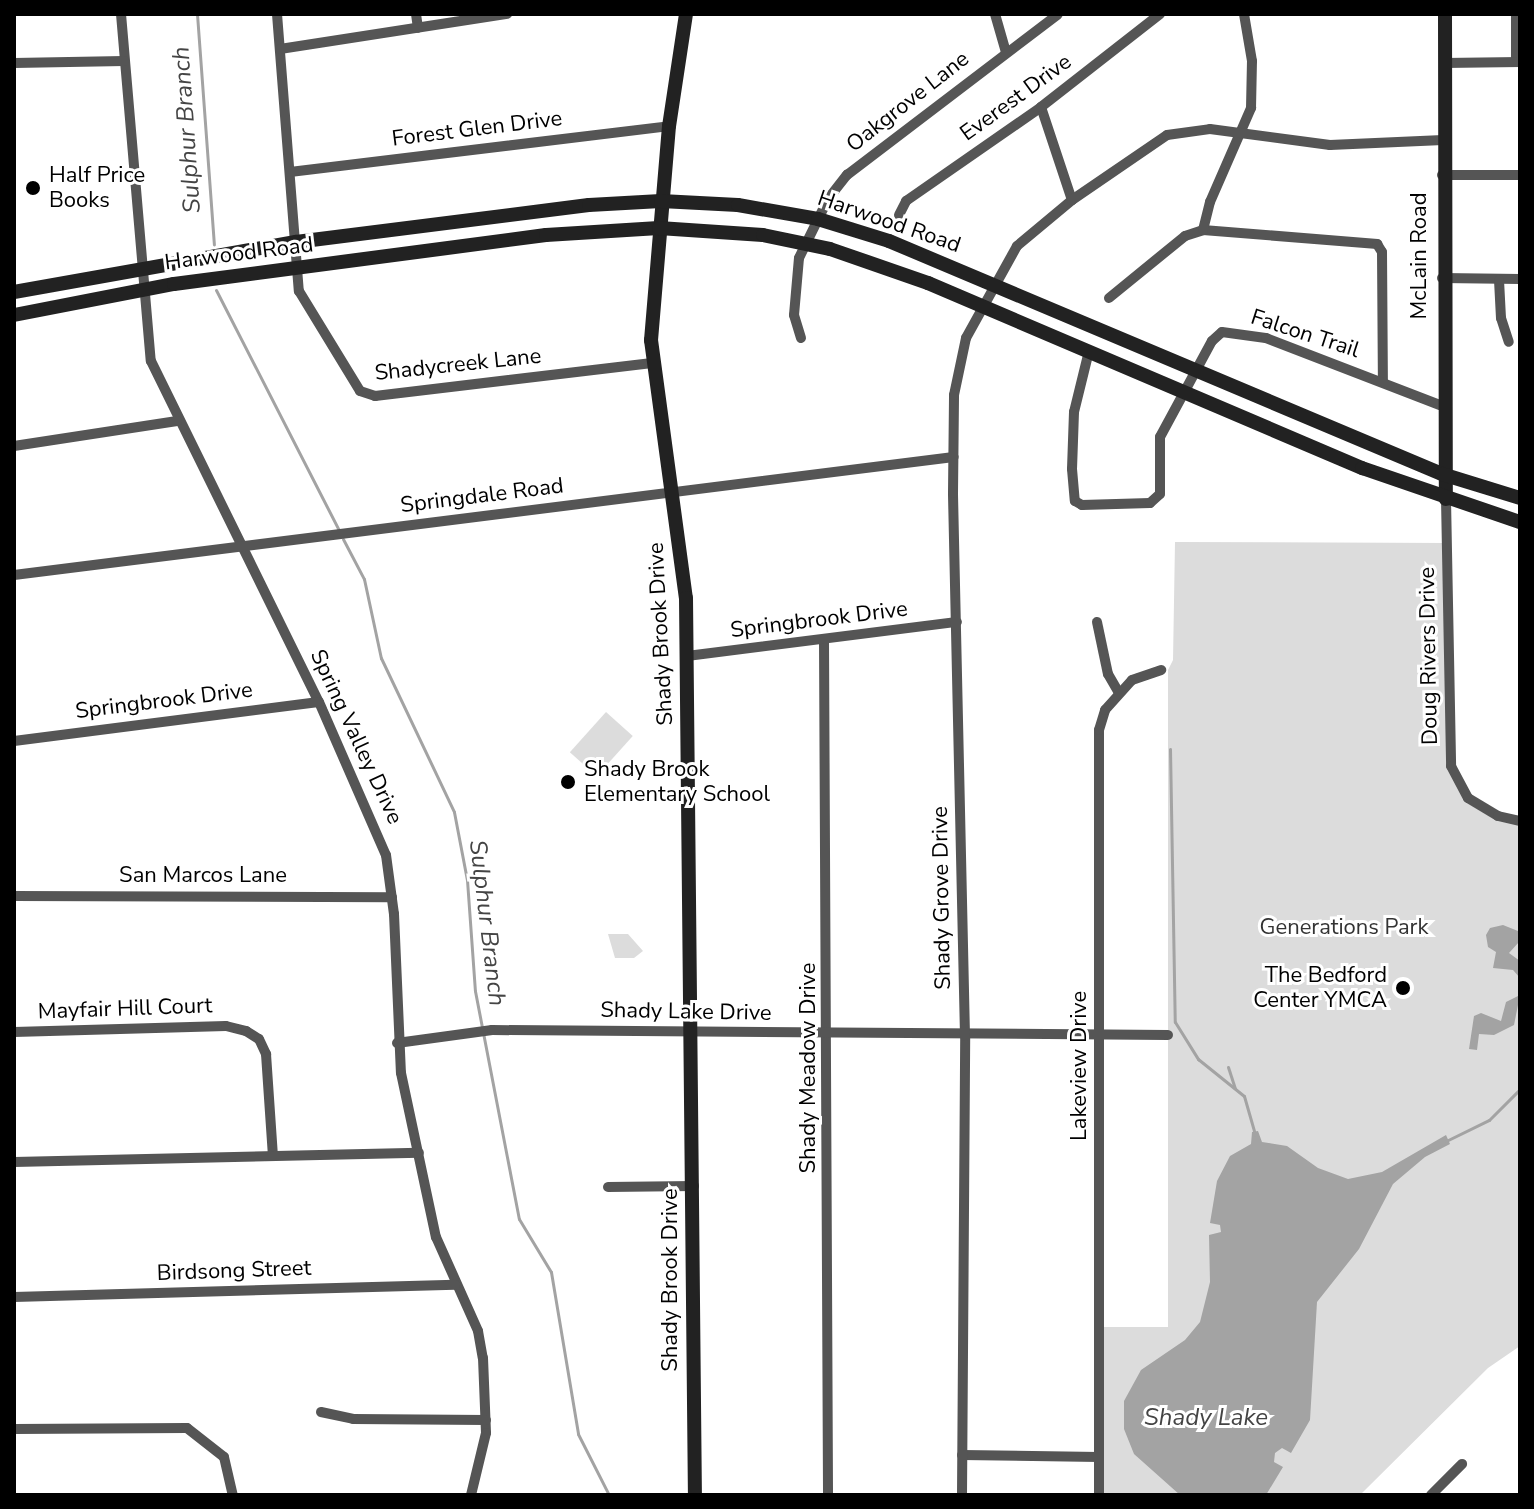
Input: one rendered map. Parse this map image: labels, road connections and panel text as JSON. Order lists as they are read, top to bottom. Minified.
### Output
{"streets":{"main road":["Harwood Road","McLain Road","Shady Brook Drive"],"street":["Everest Drive","Oakgrove Lane","Forest Glen Drive","Falcon Trail","Shadycreek Lane","Springdale Road","Springbrook Drive","Doug Rivers Drive","Spring Valley Drive","San Marcos Lane","Shady Grove Drive","Mayfair Hill Court","Shady Lake Drive","Lakeview Drive","Shady Meadow Drive","Birdsong Street"]},"crossings":[["Oakgrove Lane","Harwood Road"],["Forest Glen Drive","Shady Brook Drive"],["Harwood Road","McLain Road"],["Harwood Road","Falcon Trail"],["Harwood Road","Shadycreek Lane"],["Harwood Road","Shady Brook Drive"],["Harwood Road","Doug Rivers Drive"],["Harwood Road","Spring Valley Drive"],["Harwood Road","Shady Grove Drive"],["McLain Road","Falcon Trail"],["McLain Road","Doug Rivers Drive"],["McLain Road","Shady Grove Drive"],["Shadycreek Lane","Shady Brook Drive"],["Springdale Road","Shady Brook Drive"],["Springdale Road","Spring Valley Drive"],["Springdale Road","Shady Grove Drive"],["Springbrook Drive","Shady Brook Drive"],["Springbrook Drive","Spring Valley Drive"],["Springbrook Drive","Shady Grove Drive"],["Springbrook Drive","Shady Meadow Drive"],["Shady Brook Drive","Shady Lake Drive"],["Spring Valley Drive","San Marcos Lane"],["Spring Valley Drive","Shady Lake Drive"],["Spring Valley Drive","Birdsong Street"],["Shady Grove Drive","Shady Lake Drive"],["Shady Lake Drive","Lakeview Drive"],["Shady Lake Drive","Shady Meadow Drive"]],"water":["Sulphur Branch","Shady Lake"],"parks":["Generations Park"],"places":["Half Price Books","Shady Brook Elementary School","The Bedford Center YMCA"]}
